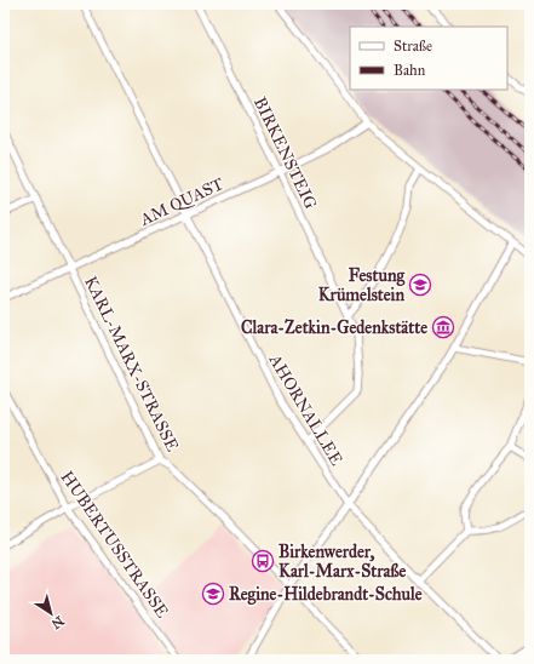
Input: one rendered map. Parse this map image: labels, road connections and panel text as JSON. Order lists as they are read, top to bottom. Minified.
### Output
{"streets":{"street":["BIRKENSTEIG","AM QUAST","KARL-MARX-STRASSE","AHORNALLEE","HUBERTUSSTRASSE"]},"crossings":[["BIRKENSTEIG","AM QUAST"],["BIRKENSTEIG","AHORNALLEE"],["AM QUAST","KARL-MARX-STRASSE"],["AM QUAST","AHORNALLEE"]],"places":{"school or university":["Festung Krümelstein","Regine-Hildebrandt-Schule"],"museum":["Clara-Zetkin-Gedenkstätte"],"bus stop":["Birkenwerder, Karl-Marx-Straße"]},"legend":["Straße","Bahn"],"north":"bottom right"}
